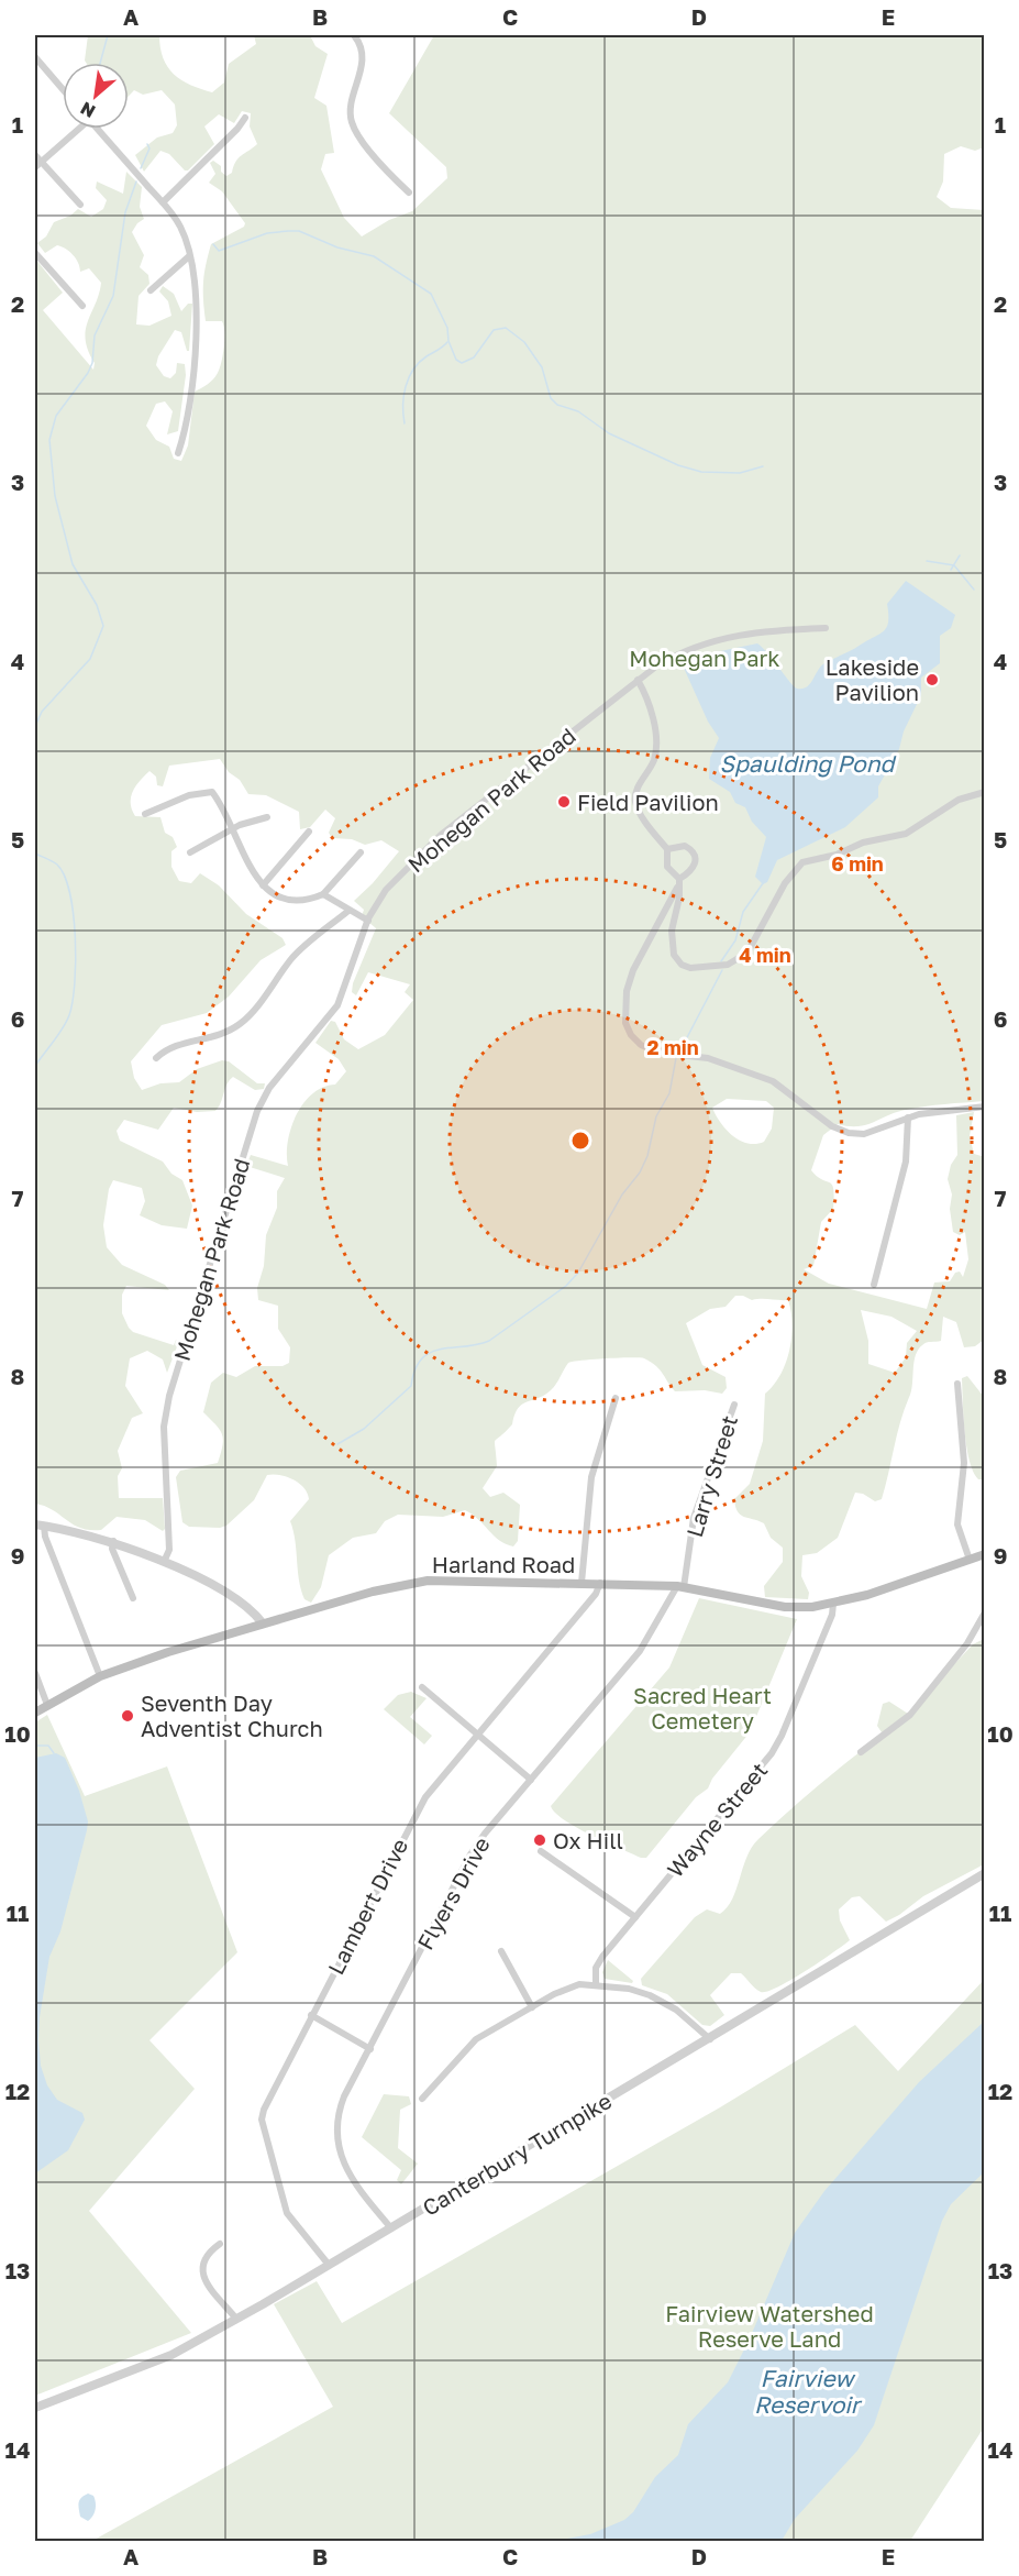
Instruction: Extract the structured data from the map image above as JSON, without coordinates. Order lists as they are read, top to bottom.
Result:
{
  "streets": {
    "main road": ["Harland Road"],
    "street": [
      "Mohegan Park Road",
      "Larry Street",
      "Wayne Street",
      "Flyers Drive",
      "Lambert Drive",
      "Canterbury Turnpike"
    ]
  },
  "crossings": [
    ["Larry Street", "Harland Road"],
    ["Larry Street", "Flyers Drive"],
    ["Harland Road", "Wayne Street"],
    ["Harland Road", "Flyers Drive"],
    ["Harland Road", "Lambert Drive"],
    ["Flyers Drive", "Canterbury Turnpike"],
    ["Lambert Drive", "Canterbury Turnpike"]
  ],
  "water": ["Spaulding Pond", "Fairview Reservoir"],
  "parks": ["Mohegan Park", "Sacred Heart Cemetery", "Fairview Watershed Reserve Land"],
  "places": [
    "Lakeside Pavilion",
    "Field Pavilion",
    "Seventh Day Adventist Church",
    "Ox Hill"
  ],
  "north": "bottom left",
  "grid": {
    "columns": [
      "A",
      "B",
      "C",
      "D",
      "E"
    ],
    "rows": [
      "1",
      "2",
      "3",
      "4",
      "5",
      "6",
      "7",
      "8",
      "9",
      "10",
      "11",
      "12",
      "13",
      "14"
    ]
  },
  "rings": ["6 min", "4 min", "2 min"]
}
